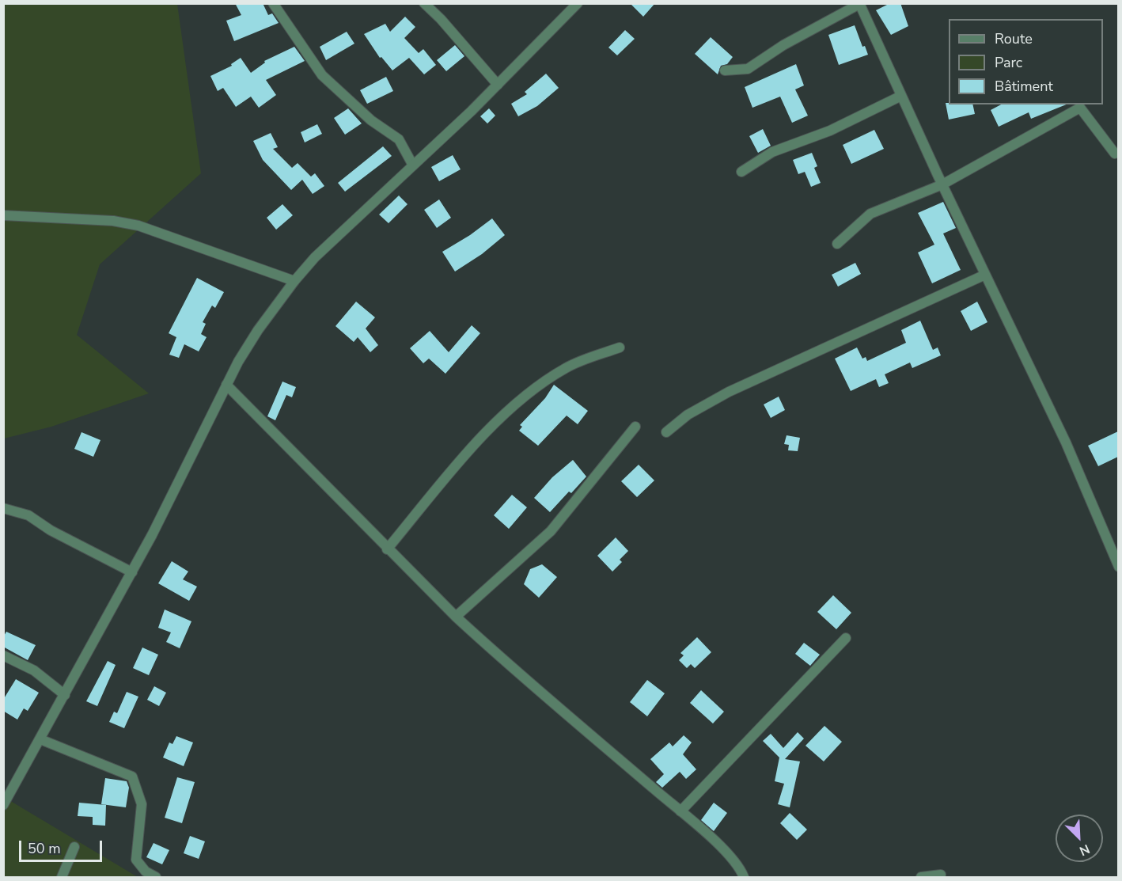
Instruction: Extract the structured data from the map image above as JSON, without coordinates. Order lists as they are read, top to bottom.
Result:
{
  "legend": ["Route", "Parc", "Bâtiment"],
  "scale_bar": "50 m",
  "north": "bottom right"
}
